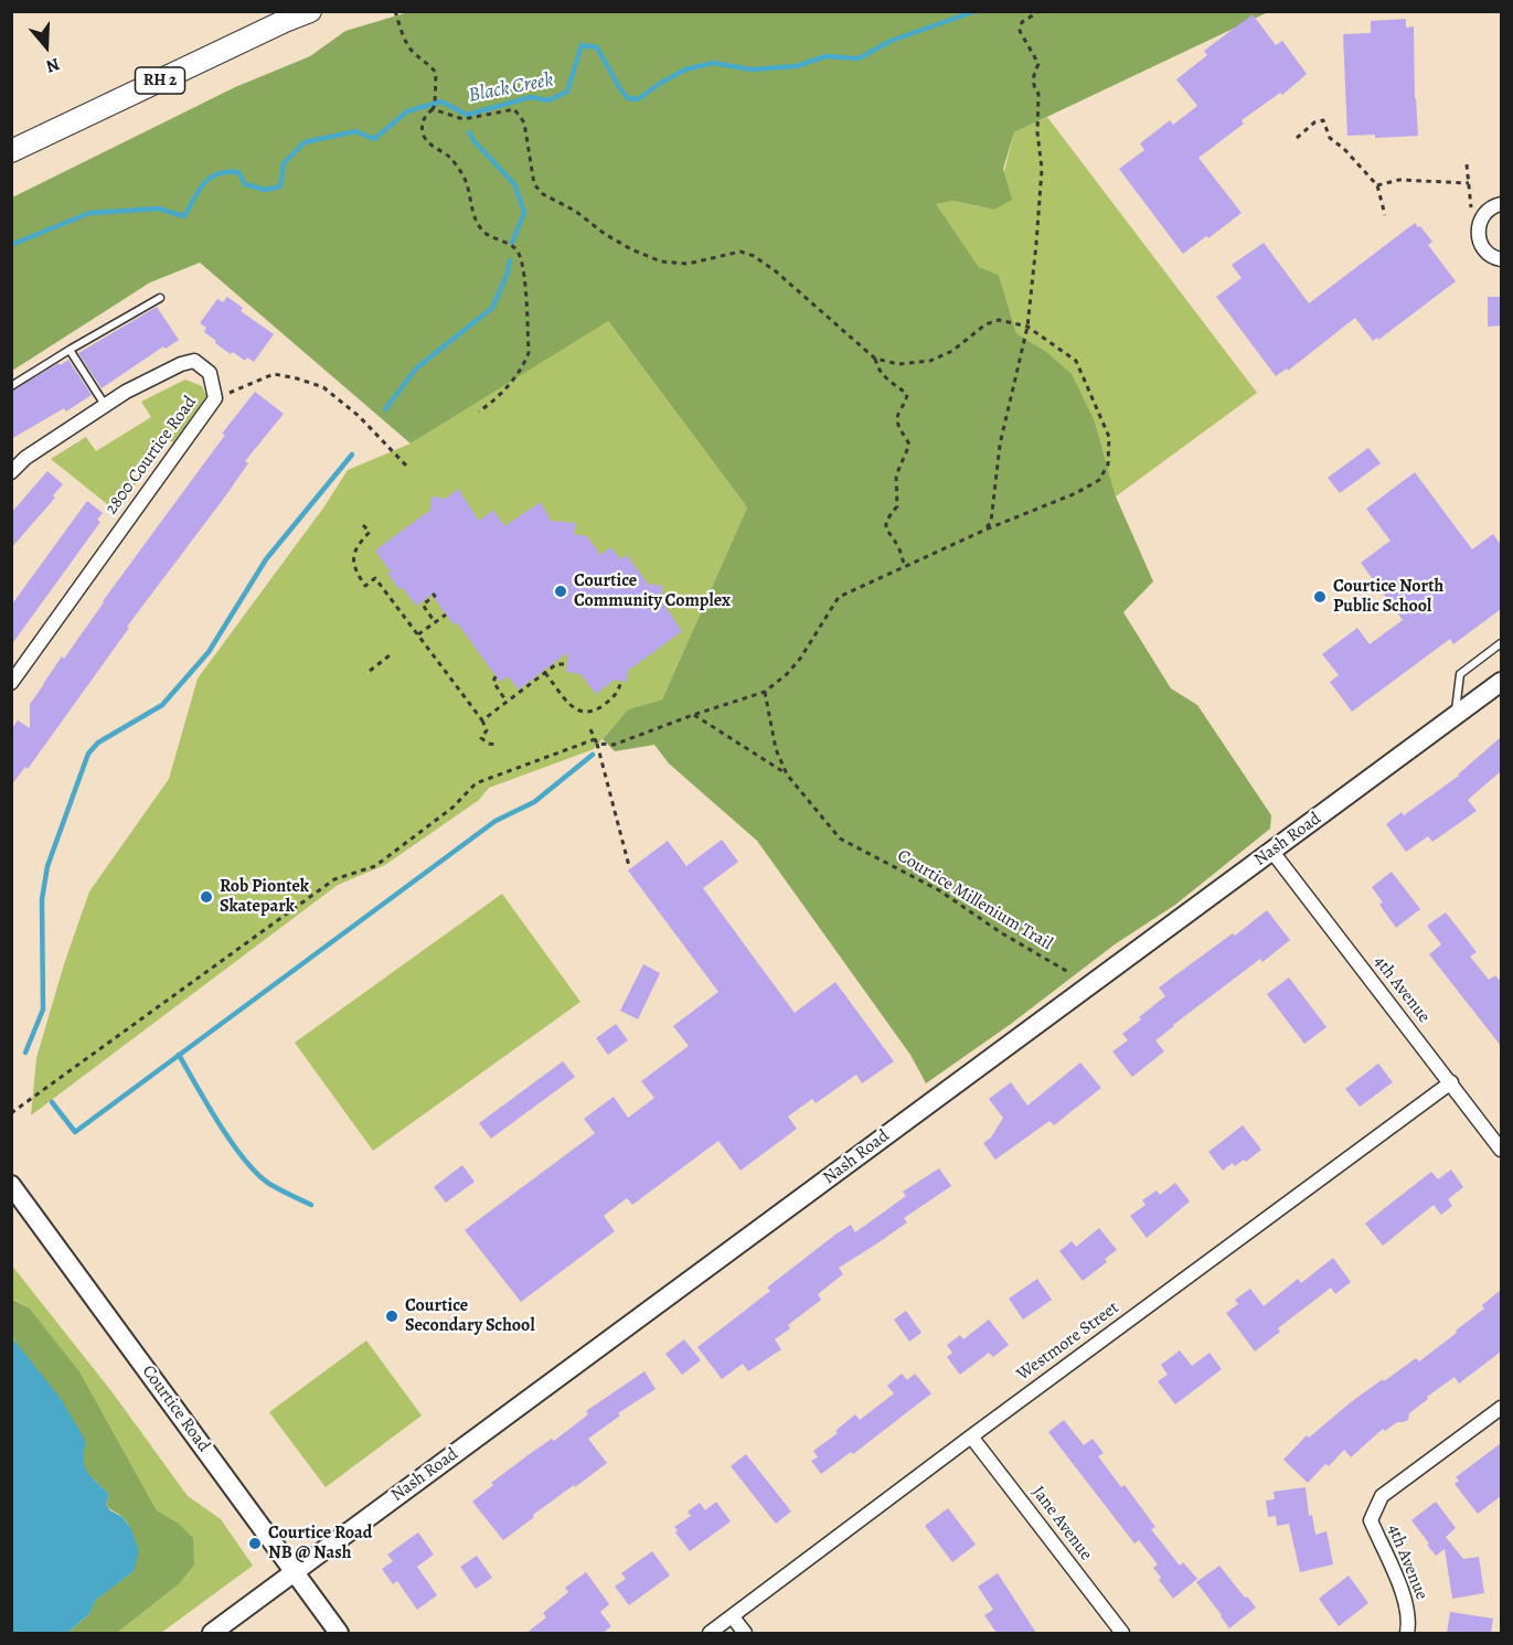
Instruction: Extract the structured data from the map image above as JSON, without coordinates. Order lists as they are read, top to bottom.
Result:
{
  "streets": {
    "main road": ["RH 2"],
    "street": [
      "2800 Courtice Road",
      "Nash Road",
      "4th Avenue",
      "Westmore Street",
      "Courtice Road",
      "Jane Avenue"
    ],
    "path": ["Courtice Millenium Trail"]
  },
  "crossings": [
    ["Nash Road", "4th Avenue"],
    ["Nash Road", "Courtice Road"],
    ["4th Avenue", "Westmore Street"],
    ["Westmore Street", "Jane Avenue"]
  ],
  "water": ["Black Creek"],
  "places": [
    "Courtice Community Complex",
    "Courtice North Public School",
    "Rob Piontek Skatepark",
    "Courtice Secondary School",
    "Courtice Road NB @ Nash"
  ],
  "north": "bottom"
}
